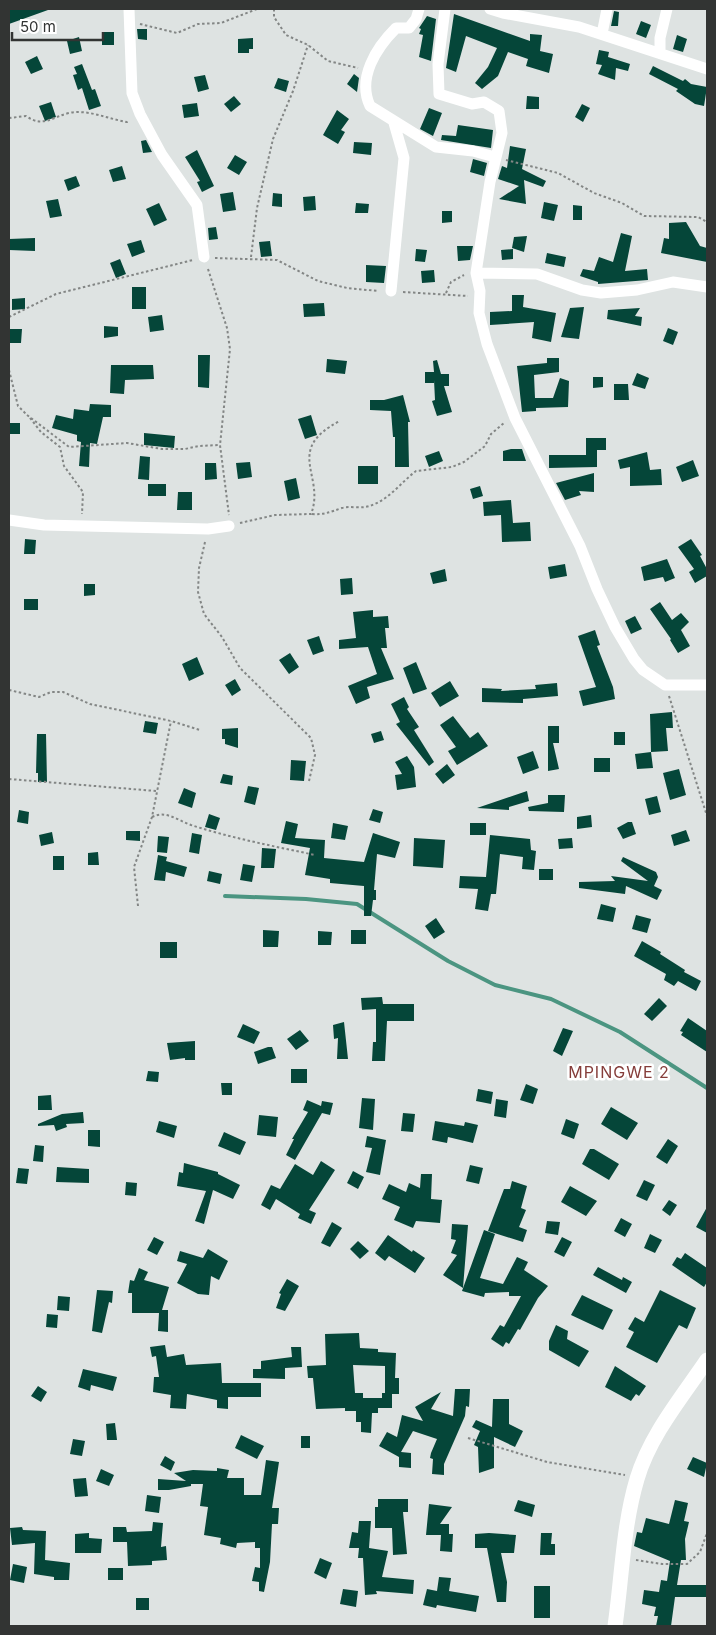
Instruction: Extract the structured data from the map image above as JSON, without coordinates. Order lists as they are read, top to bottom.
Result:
{
  "districts": ["MPINGWE 2"],
  "scale_bar": "50 m"
}
